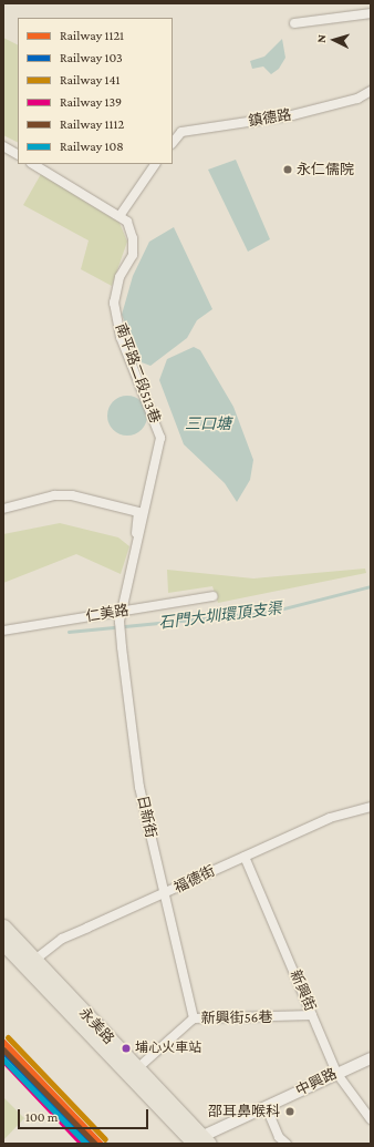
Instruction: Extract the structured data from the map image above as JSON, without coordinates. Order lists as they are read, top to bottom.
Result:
{
  "streets": {
    "main road": ["永美路"],
    "street": [
      "鎮德路",
      "南平路二段513巷",
      "仁美路",
      "日新街",
      "福德街",
      "新興街",
      "新興街56巷",
      "中興路"
    ]
  },
  "crossings": [
    ["南平路二段513巷", "仁美路"],
    ["南平路二段513巷", "日新街"],
    ["仁美路", "日新街"],
    ["日新街", "福德街"],
    ["日新街", "新興街56巷"],
    ["福德街", "新興街"],
    ["福德街", "永美路"],
    ["新興街", "新興街56巷"],
    ["新興街", "中興路"],
    ["新興街56巷", "永美路"],
    ["永美路", "中興路"]
  ],
  "water": ["三口塘", "石門大圳環頂支渠"],
  "places": ["永仁儒院", "埔心火車站", "邵耳鼻喉科"],
  "lines": [
    "rail line 141",
    "rail line 1121",
    "rail line 1112",
    "rail line 103",
    "rail line 108",
    "rail line 139"
  ],
  "legend": [
    "Railway 1121",
    "Railway 103",
    "Railway 141",
    "Railway 139",
    "Railway 1112",
    "Railway 108"
  ],
  "scale_bar": "100 m",
  "north": "left"
}
